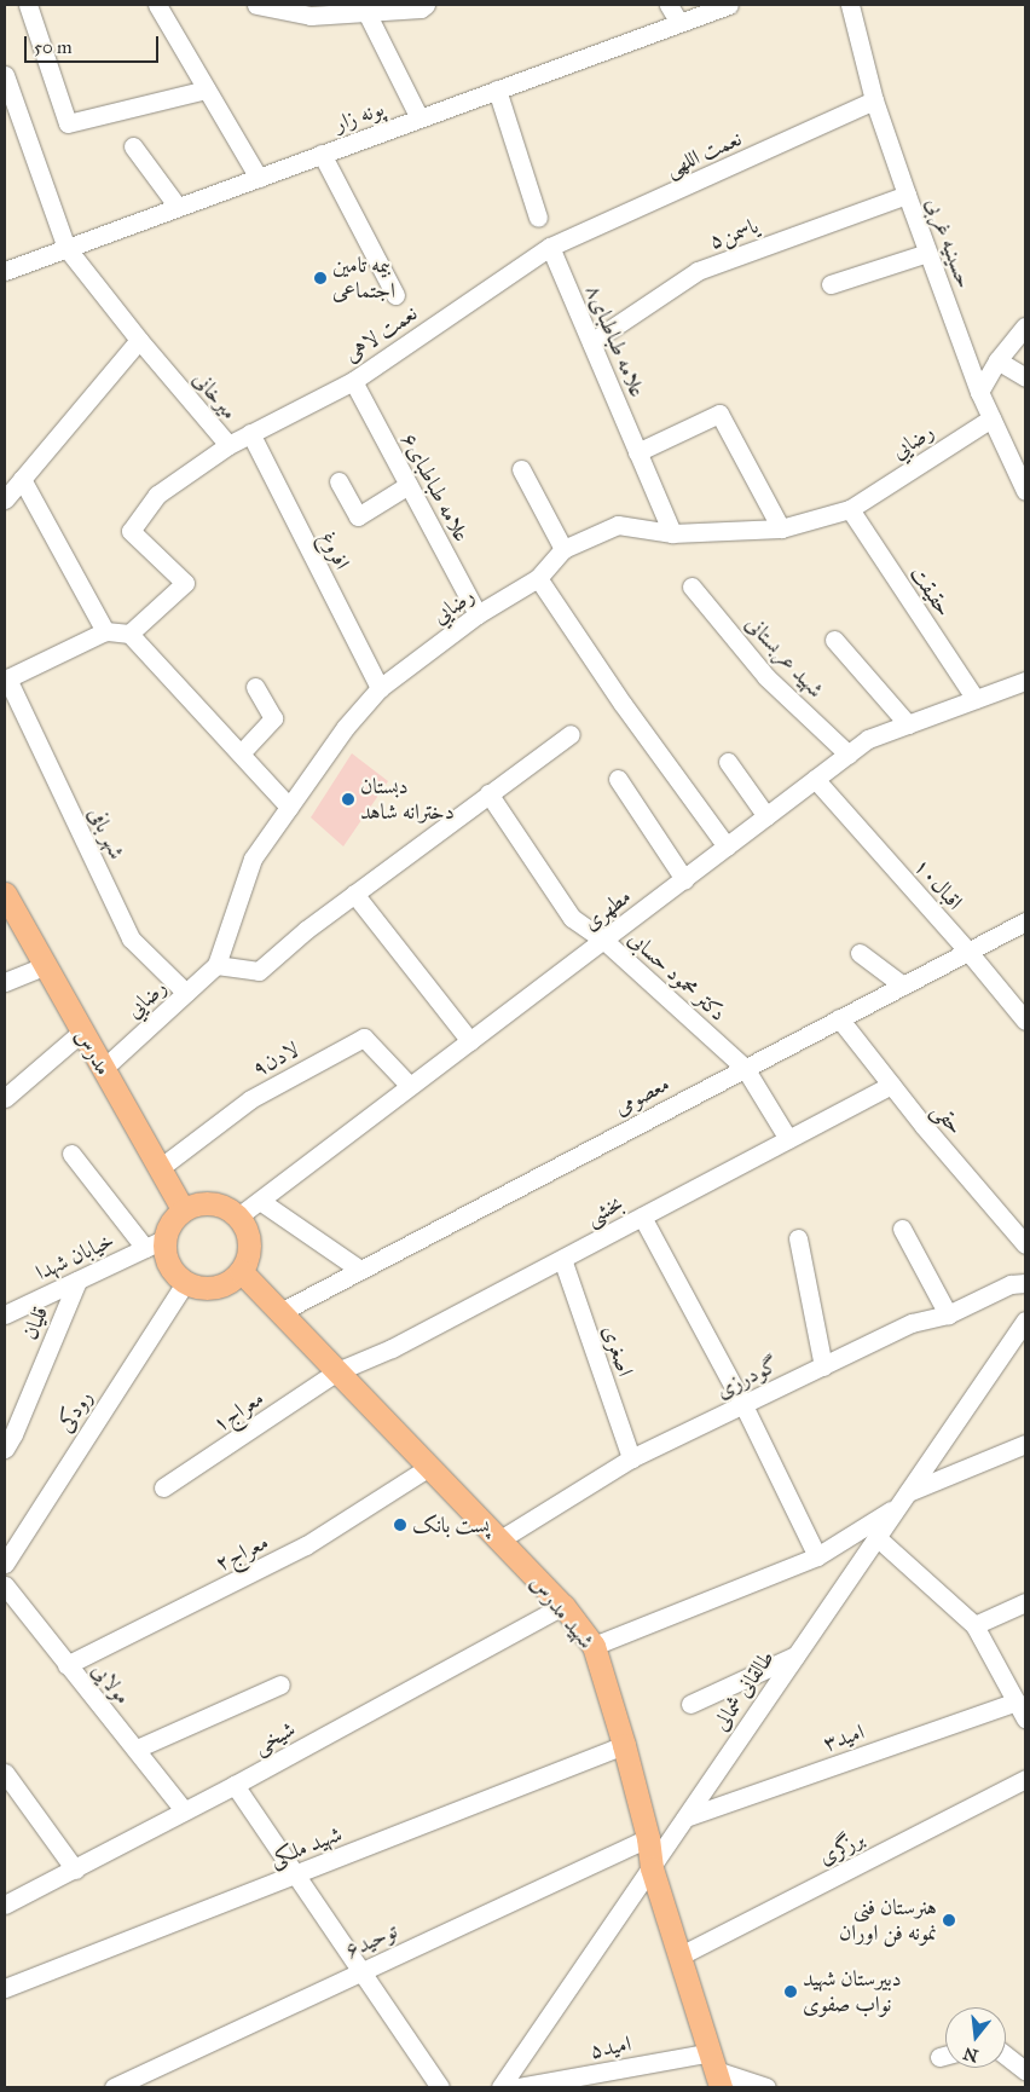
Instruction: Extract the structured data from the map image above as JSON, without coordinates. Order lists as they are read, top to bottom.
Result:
{
  "streets": {
    "main road": ["مدرس", "شهید مدرس"],
    "street": [
      "پونه زار",
      "نعمت اللهی",
      "یاسمن۵",
      "حسینیه غربی",
      "نعمت لاهی",
      "علامه طباطبای۸",
      "میرخانی",
      "رضایي",
      "علامه طباطبای۶",
      "افروغ",
      "حقیقت",
      "شهید عربستانی",
      "شهر بافی",
      "اقبال۱۰",
      "مطهری",
      "دکتر محمود حسابی",
      "لادن۹",
      "معصومی",
      "حقی",
      "بخشی",
      "خیابان شهدا",
      "قلیان",
      "اصغری",
      "گودرزی",
      "رودکی",
      "معراج۱",
      "معراج۲",
      "مولایی",
      "طالقانی شمالی",
      "شیخی",
      "امید۳",
      "شهید ملکی",
      "برزگری",
      "توحید۶",
      "امید۵"
    ]
  },
  "crossings": [
    ["پونه زار", "میرخانی"],
    ["نعمت اللهی", "حسینیه غربی"],
    ["نعمت اللهی", "نعمت لاهی"],
    ["نعمت اللهی", "علامه طباطبای۸"],
    ["یاسمن۵", "حسینیه غربی"],
    ["یاسمن۵", "علامه طباطبای۸"],
    ["حسینیه غربی", "رضایي"],
    ["نعمت لاهی", "علامه طباطبای۸"],
    ["نعمت لاهی", "میرخانی"],
    ["نعمت لاهی", "علامه طباطبای۶"],
    ["نعمت لاهی", "افروغ"],
    ["علامه طباطبای۸", "رضایي"],
    ["رضایي", "علامه طباطبای۶"],
    ["رضایي", "افروغ"],
    ["رضایي", "حقیقت"],
    ["رضایي", "شهر بافی"],
    ["رضایي", "مدرس"],
    ["حقیقت", "مطهری"],
    ["شهید عربستانی", "مطهری"],
    ["اقبال۱۰", "مطهری"],
    ["اقبال۱۰", "معصومی"],
    ["مطهری", "دکتر محمود حسابی"],
    ["مطهری", "مدرس"],
    ["مطهری", "لادن۹"],
    ["مطهری", "خیابان شهدا"],
    ["مطهری", "رودکی"],
    ["مطهری", "شهید مدرس"],
    ["دکتر محمود حسابی", "معصومی"],
    ["دکتر محمود حسابی", "بخشی"],
    ["مدرس", "لادن۹"],
    ["مدرس", "خیابان شهدا"],
    ["مدرس", "رودکی"],
    ["مدرس", "شهید مدرس"],
    ["معصومی", "حقی"],
    ["معصومی", "شهید مدرس"],
    ["حقی", "بخشی"],
    ["بخشی", "اصغری"],
    ["بخشی", "معراج۱"],
    ["بخشی", "شهید مدرس"],
    ["خیابان شهدا", "قلیان"],
    ["خیابان شهدا", "رودکی"],
    ["خیابان شهدا", "شهید مدرس"],
    ["اصغری", "گودرزی"],
    ["گودرزی", "شهید مدرس"],
    ["رودکی", "شهید مدرس"],
    ["معراج۱", "شهید مدرس"],
    ["معراج۲", "شهید مدرس"],
    ["معراج۲", "مولایی"],
    ["شهید مدرس", "طالقانی شمالی"],
    ["شهید مدرس", "شیخی"],
    ["شهید مدرس", "شهید ملکی"],
    ["شهید مدرس", "برزگری"],
    ["شهید مدرس", "توحید۶"],
    ["شهید مدرس", "امید۵"],
    ["مولایی", "شیخی"],
    ["طالقانی شمالی", "امید۳"]
  ],
  "places": [
    "بیمه تامین اجتماعی",
    "دبستان دخترانه شاهد",
    "پست بانک",
    "هنرستان فنی نمونه فن اوران",
    "دبیرستان شهید نواب صفوی"
  ],
  "scale_bar": "50 m",
  "north": "bottom"
}
